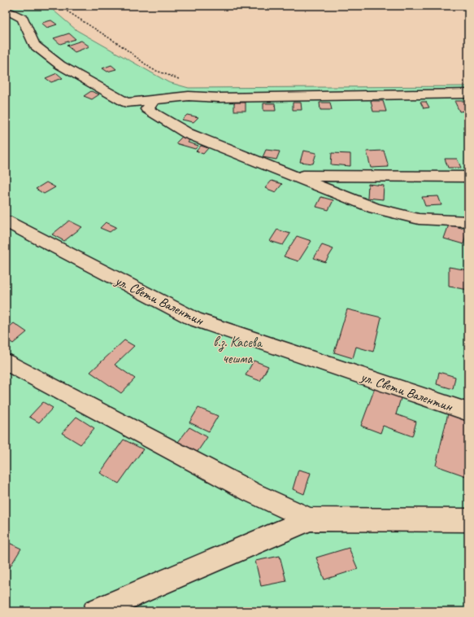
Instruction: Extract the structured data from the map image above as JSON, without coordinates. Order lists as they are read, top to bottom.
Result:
{
  "streets": {
    "street": ["ул. Свети Валентин"]
  },
  "parks": ["в.з. Касева чешма"]
}
